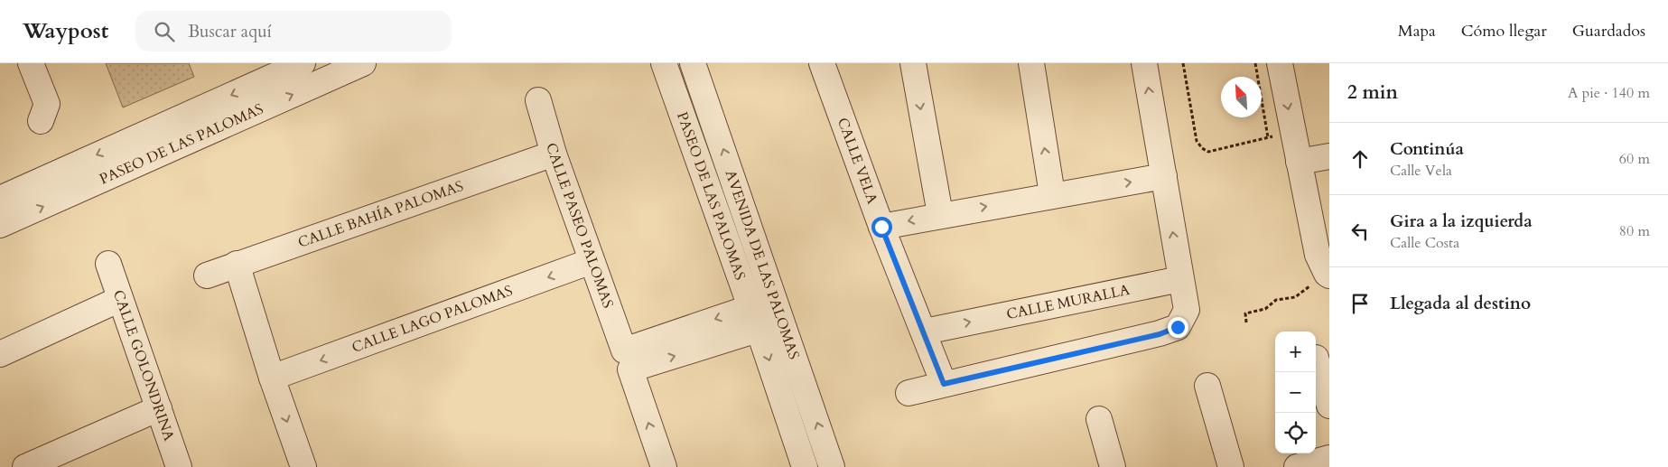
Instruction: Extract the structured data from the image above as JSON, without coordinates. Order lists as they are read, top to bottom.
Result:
{
  "streets": {
    "street": [
      "PASEO DE LAS PALOMAS",
      "CALLE VELA",
      "CALLE BAHÍA PALOMAS",
      "CALLE PASEO PALOMAS",
      "AVENIDA DE LAS PALOMAS",
      "CALLE MURALLA",
      "CALLE LAGO PALOMAS",
      "CALLE GOLONDRINA"
    ]
  },
  "crossings": [
    ["CALLE VELA", "CALLE MURALLA"],
    ["CALLE BAHÍA PALOMAS", "CALLE PASEO PALOMAS"],
    ["CALLE PASEO PALOMAS", "CALLE LAGO PALOMAS"]
  ],
  "one_way": ["CALLE LAGO PALOMAS"],
  "north": "top left",
  "page": {
    "header": "Waypost",
    "search": "Buscar aquí",
    "nav": ["Mapa", "Cómo llegar", "Guardados"],
    "heading": ["2 min", "A pie · 140 m"],
    "list": [
      ["Continúa", "Calle Vela", "60 m"],
      ["Gira a la izquierda", "Calle Costa", "80 m"],
      "Llegada al destino"
    ],
    "map_buttons": ["+", "−"]
  }
}
